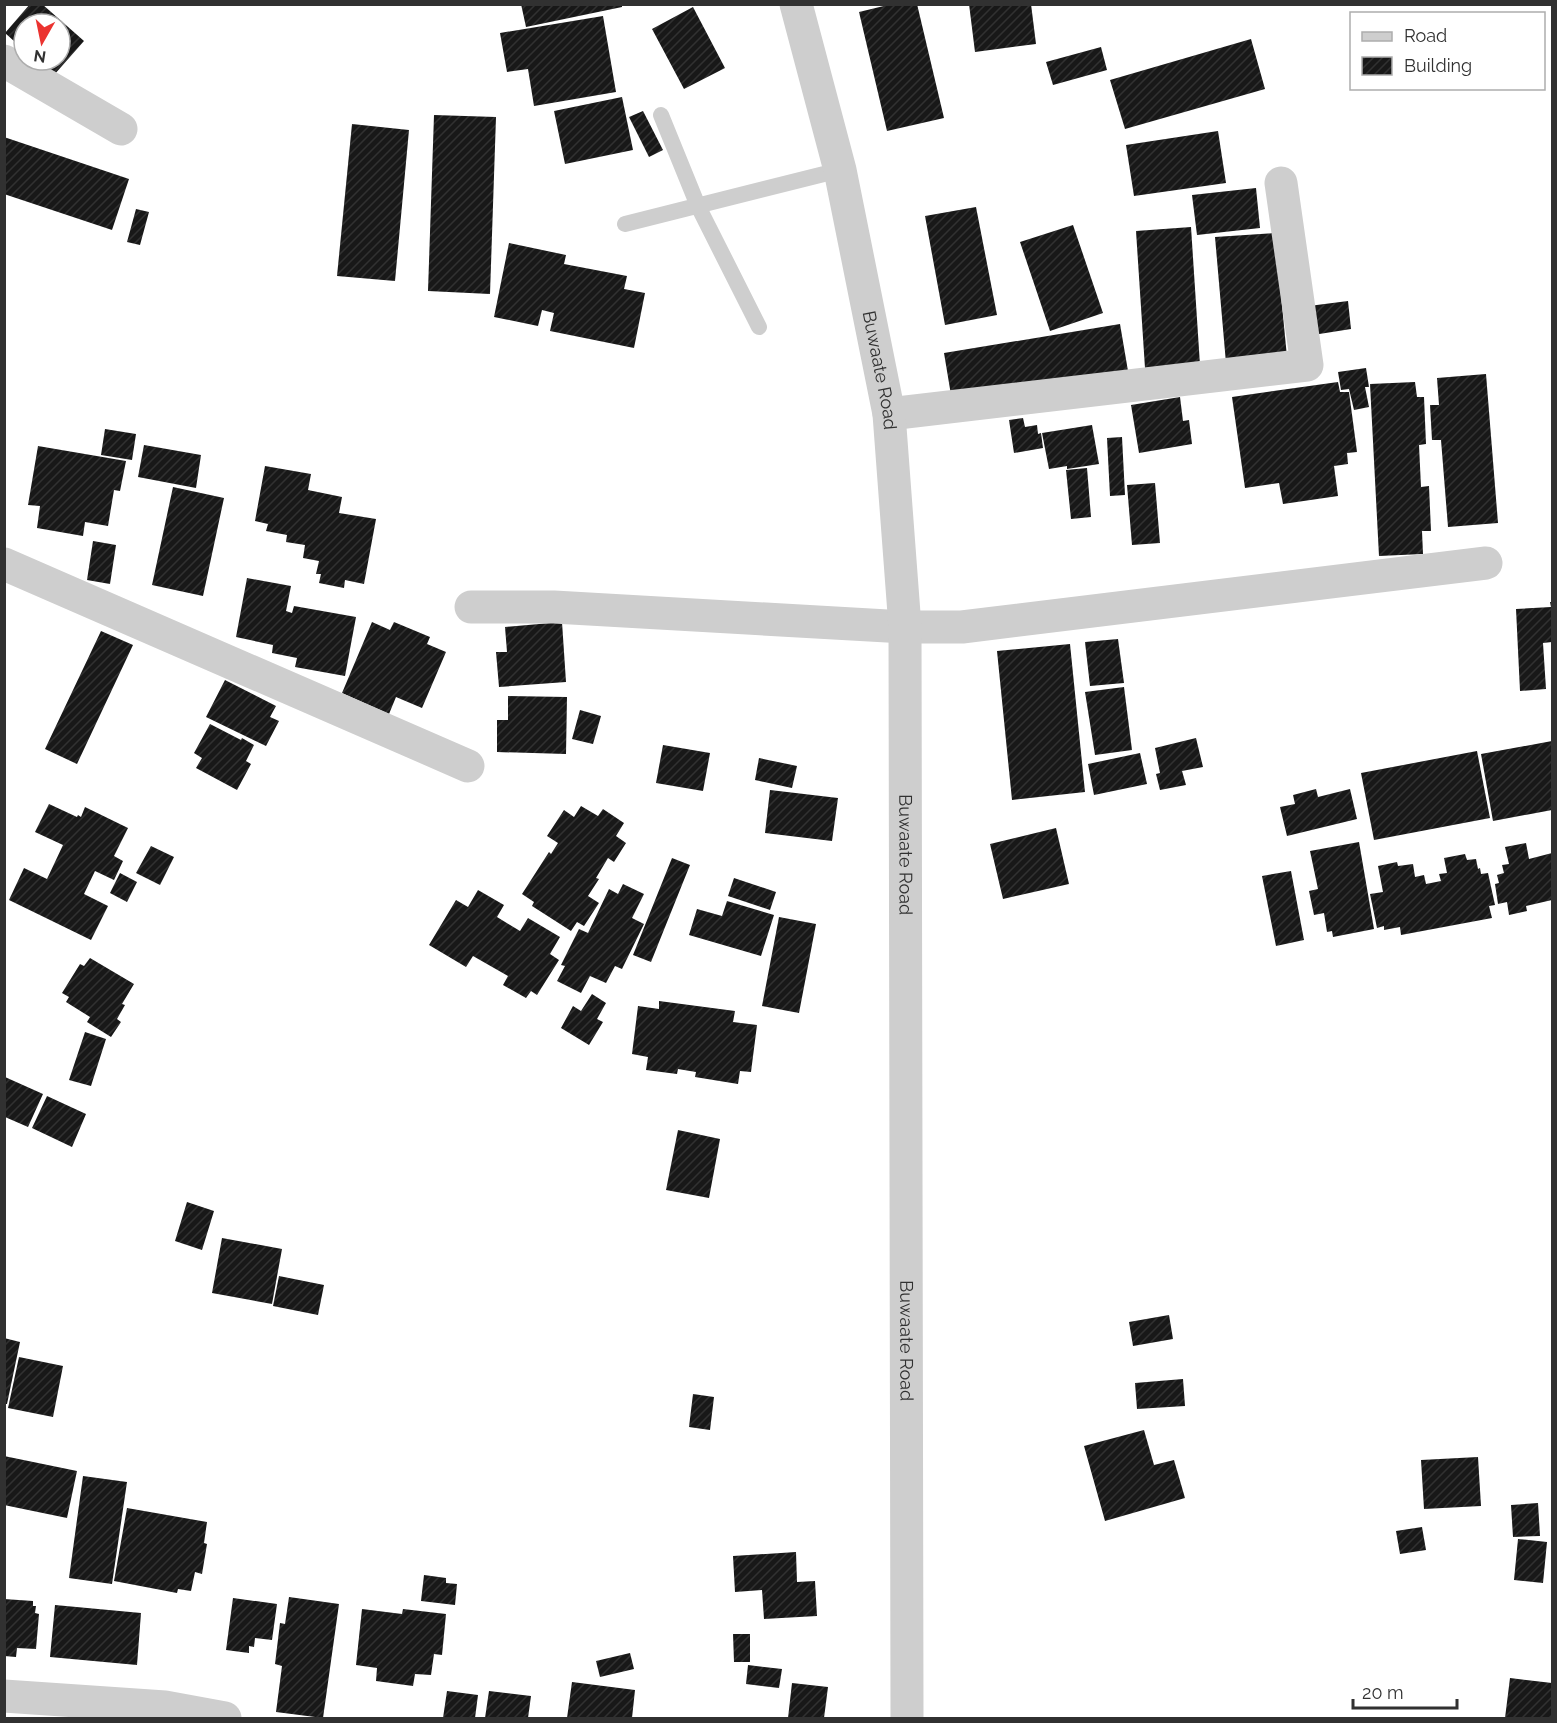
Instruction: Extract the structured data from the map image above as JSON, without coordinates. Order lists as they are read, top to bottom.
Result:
{
  "streets": {
    "street": ["Buwaate Road"]
  },
  "legend": ["Road", "Building"],
  "scale_bar": "20 m",
  "north": "bottom"
}
